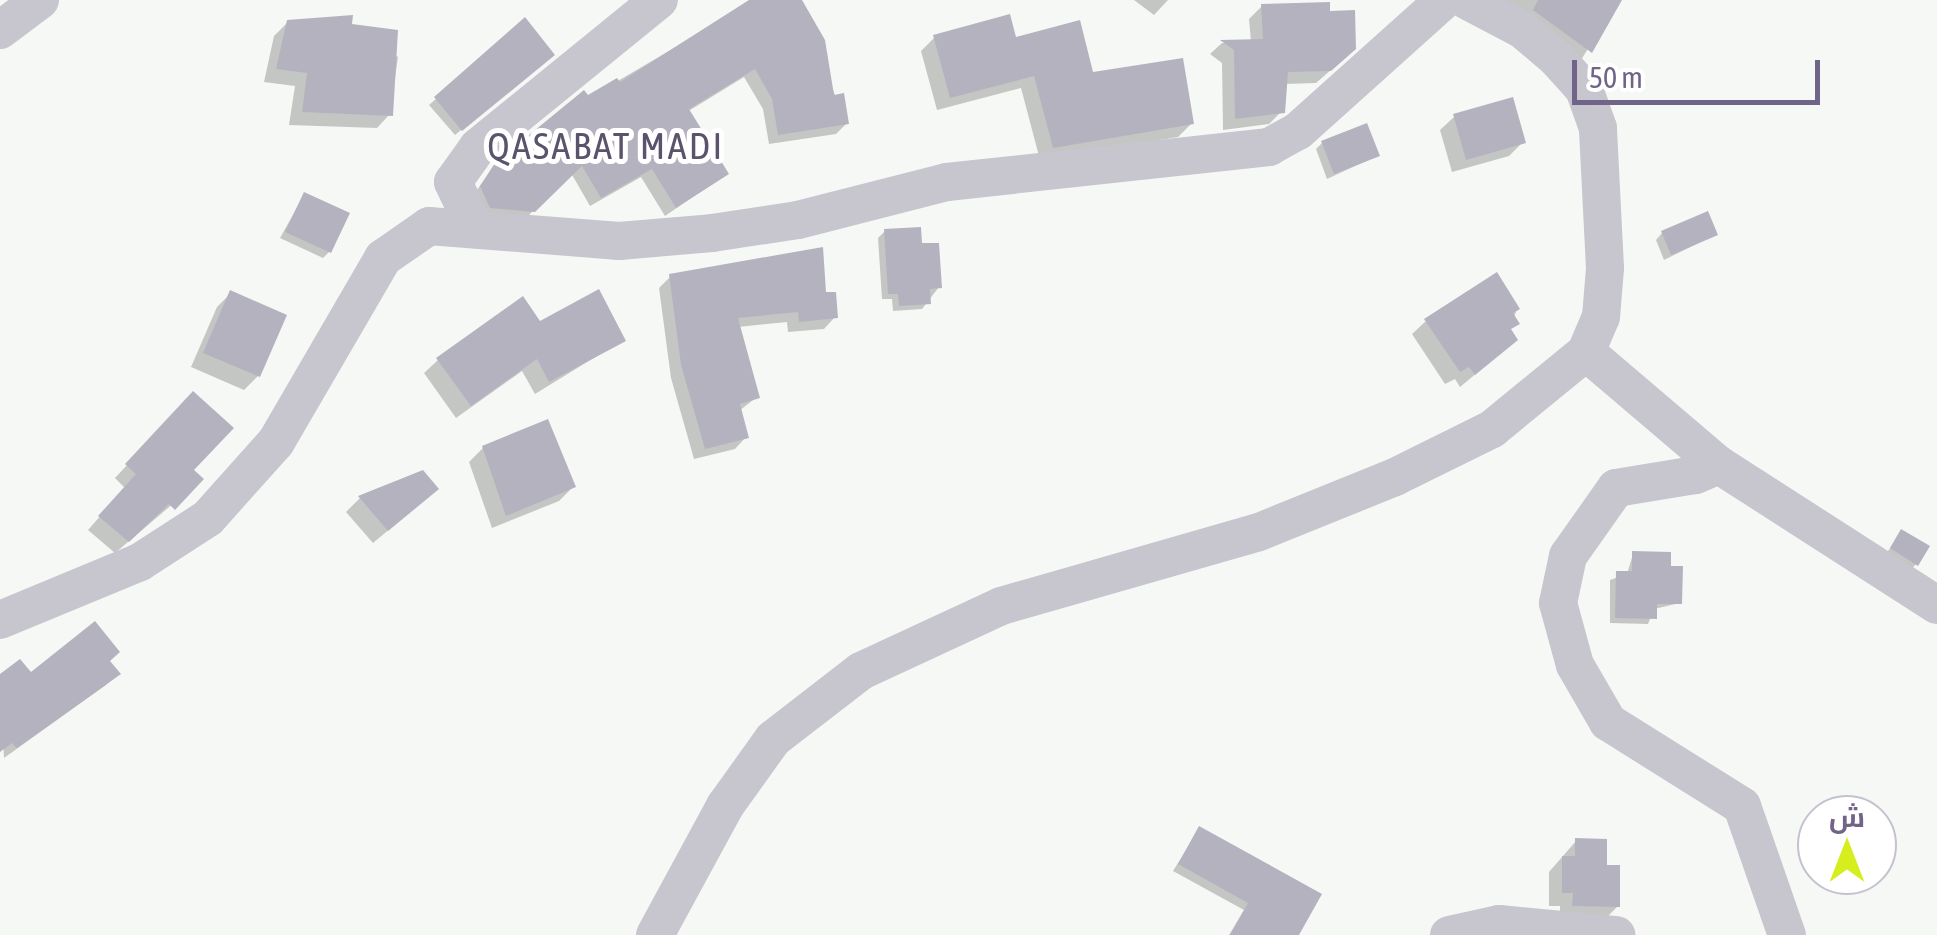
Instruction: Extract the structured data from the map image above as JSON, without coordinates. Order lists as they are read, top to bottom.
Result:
{
  "districts": ["QASABAT MADI"],
  "scale_bar": "50 m",
  "north": "top"
}
